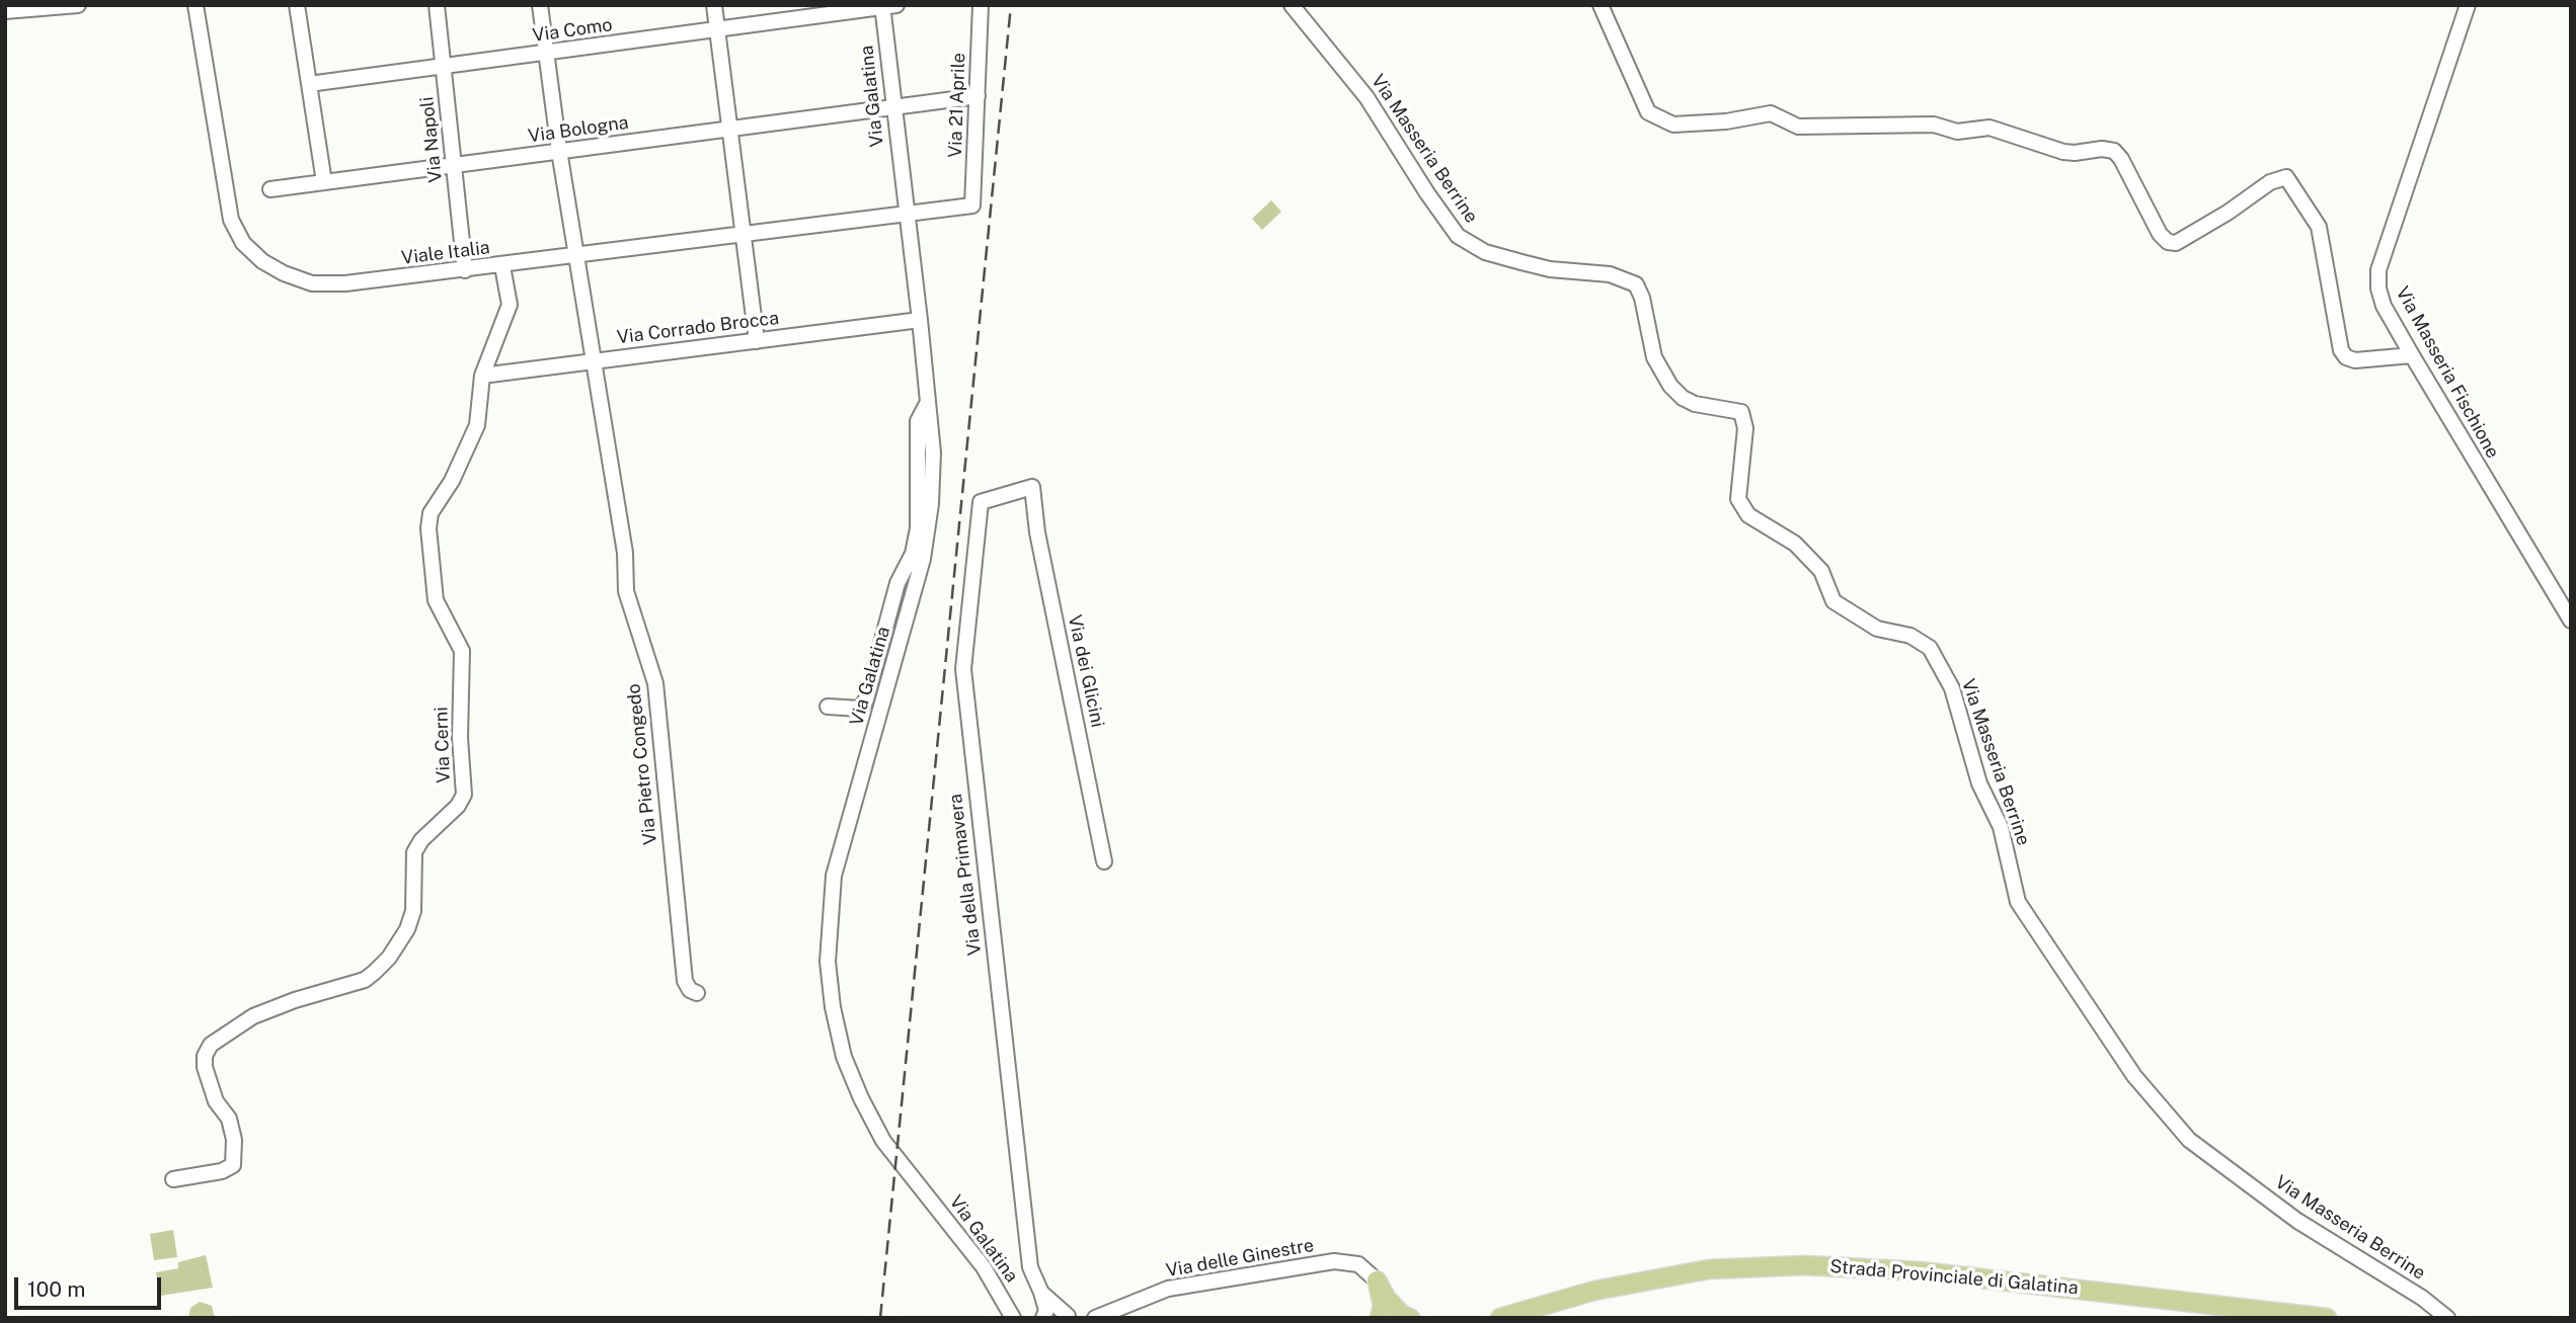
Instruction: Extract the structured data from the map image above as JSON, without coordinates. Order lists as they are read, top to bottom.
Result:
{
  "streets": {
    "main road": ["Strada Provinciale di Galatina"],
    "street": [
      "Via Como",
      "Via Galatina",
      "Via 21 Aprile",
      "Via Bologna",
      "Via Napoli",
      "Via Masseria Berrine",
      "Viale Italia",
      "Via Corrado Brocca",
      "Via Masseria Fischione",
      "Via dei Glicini",
      "Via Cerni",
      "Via Pietro Congedo",
      "Via della Primavera",
      "Via delle Ginestre"
    ]
  },
  "crossings": [
    ["Via Como", "Via Galatina"],
    ["Via Como", "Via Napoli"],
    ["Via Como", "Via Pietro Congedo"],
    ["Via Galatina", "Via Bologna"],
    ["Via Galatina", "Viale Italia"],
    ["Via Galatina", "Via Corrado Brocca"],
    ["Via 21 Aprile", "Via Bologna"],
    ["Via 21 Aprile", "Viale Italia"],
    ["Via Bologna", "Via Napoli"],
    ["Via Bologna", "Via Pietro Congedo"],
    ["Via Napoli", "Viale Italia"],
    ["Viale Italia", "Via Cerni"],
    ["Viale Italia", "Via Pietro Congedo"],
    ["Via Corrado Brocca", "Via Cerni"],
    ["Via Corrado Brocca", "Via Pietro Congedo"],
    ["Via dei Glicini", "Via della Primavera"]
  ],
  "scale_bar": "100 m"
}
